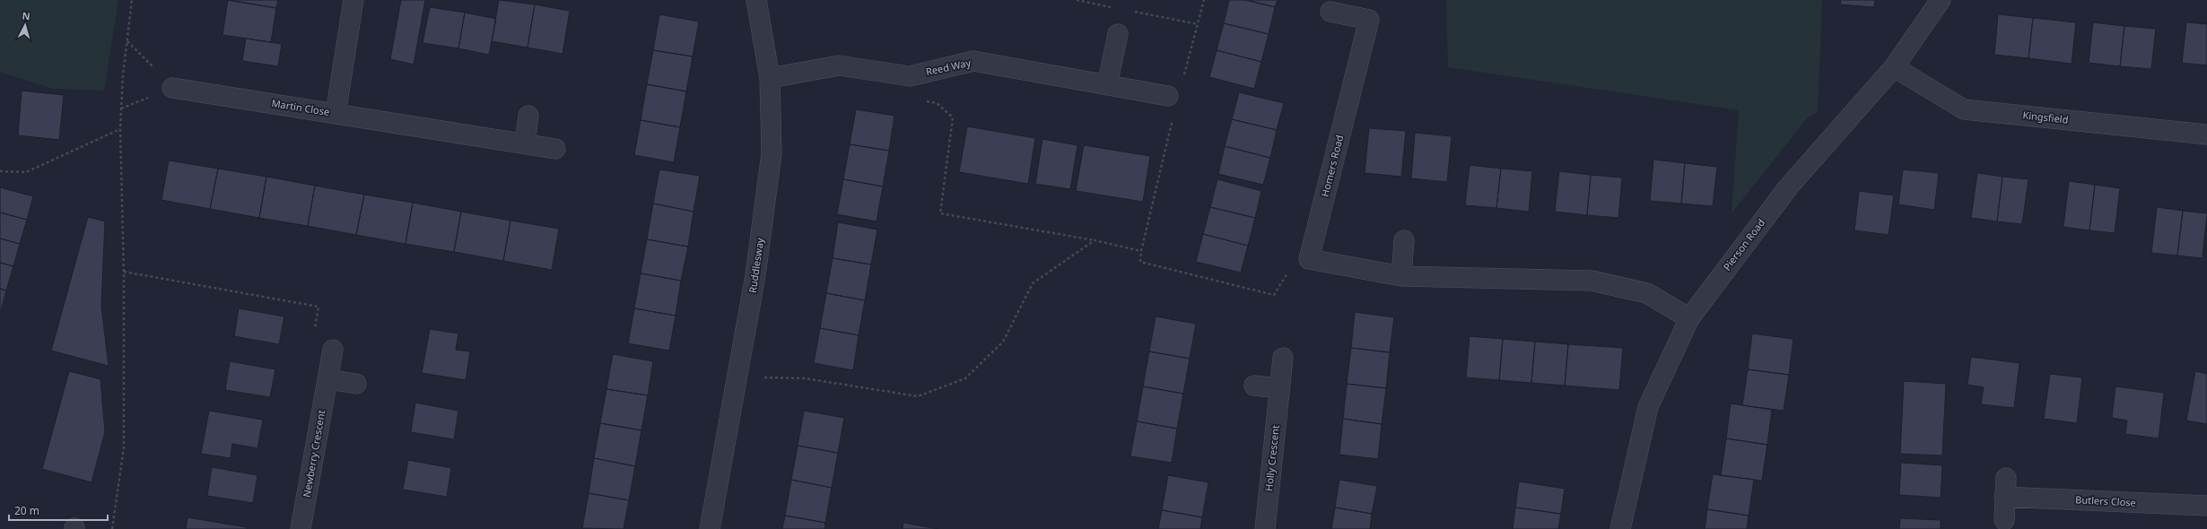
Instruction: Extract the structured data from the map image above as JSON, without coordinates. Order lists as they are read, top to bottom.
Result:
{
  "streets": {
    "street": [
      "Reed Way",
      "Martin Close",
      "Kingsfield",
      "Homers Road",
      "Pierson Road",
      "Ruddlesway",
      "Newberry Crescent",
      "Holly Crescent",
      "Butlers Close"
    ]
  },
  "crossings": [
    ["Reed Way", "Ruddlesway"],
    ["Kingsfield", "Pierson Road"]
  ],
  "scale_bar": "20 m",
  "north": "top"
}
